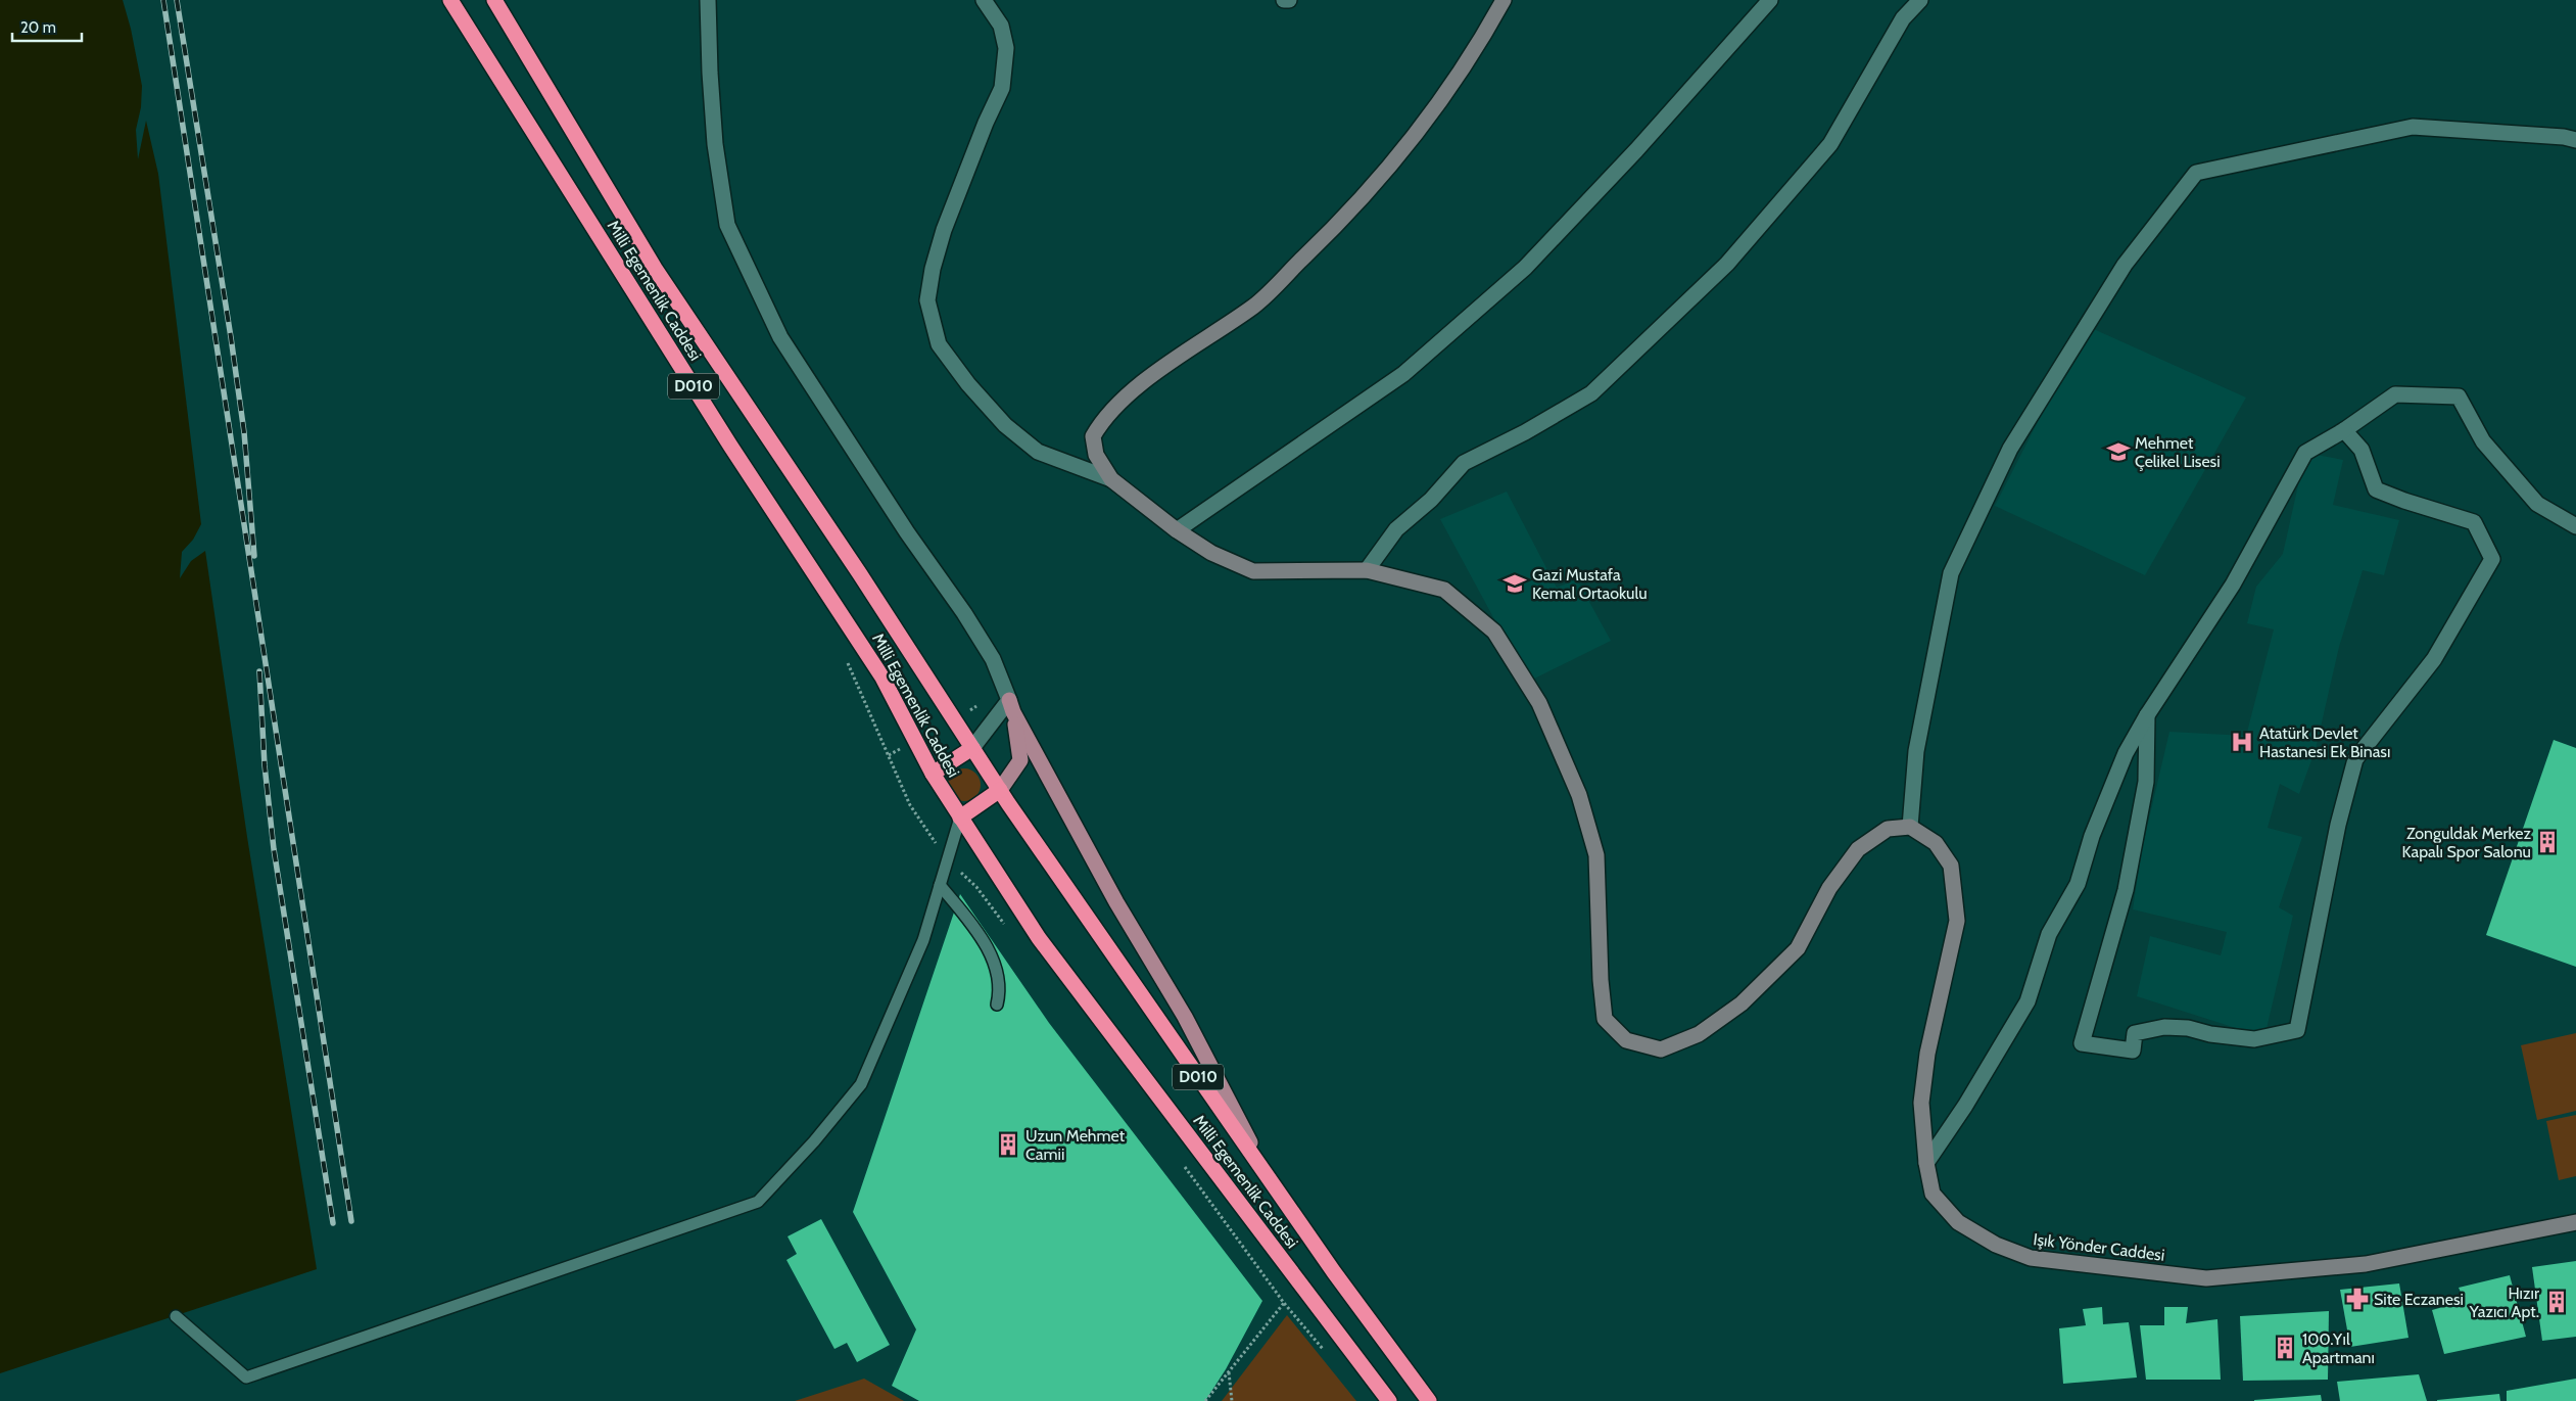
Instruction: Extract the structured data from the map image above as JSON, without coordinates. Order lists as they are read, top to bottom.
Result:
{
  "streets": {
    "highway": ["Milli Egemenlik Caddesi", "D010"],
    "street": ["Işık Yönder Caddesi"]
  },
  "places": {
    "school or university": ["Mehmet Çelikel Lisesi", "Gazi Mustafa Kemal Ortaokulu"],
    "hospital": ["Atatürk Devlet Hastanesi Ek Binası"],
    "building": [
      "Zonguldak Merkez Kapalı Spor Salonu",
      "Uzun Mehmet Camii",
      "Hızır Yazıcı Apt.",
      "100.Yıl Apartmanı"
    ],
    "pharmacy": ["Site Eczanesi"]
  },
  "scale_bar": "20 m"
}
